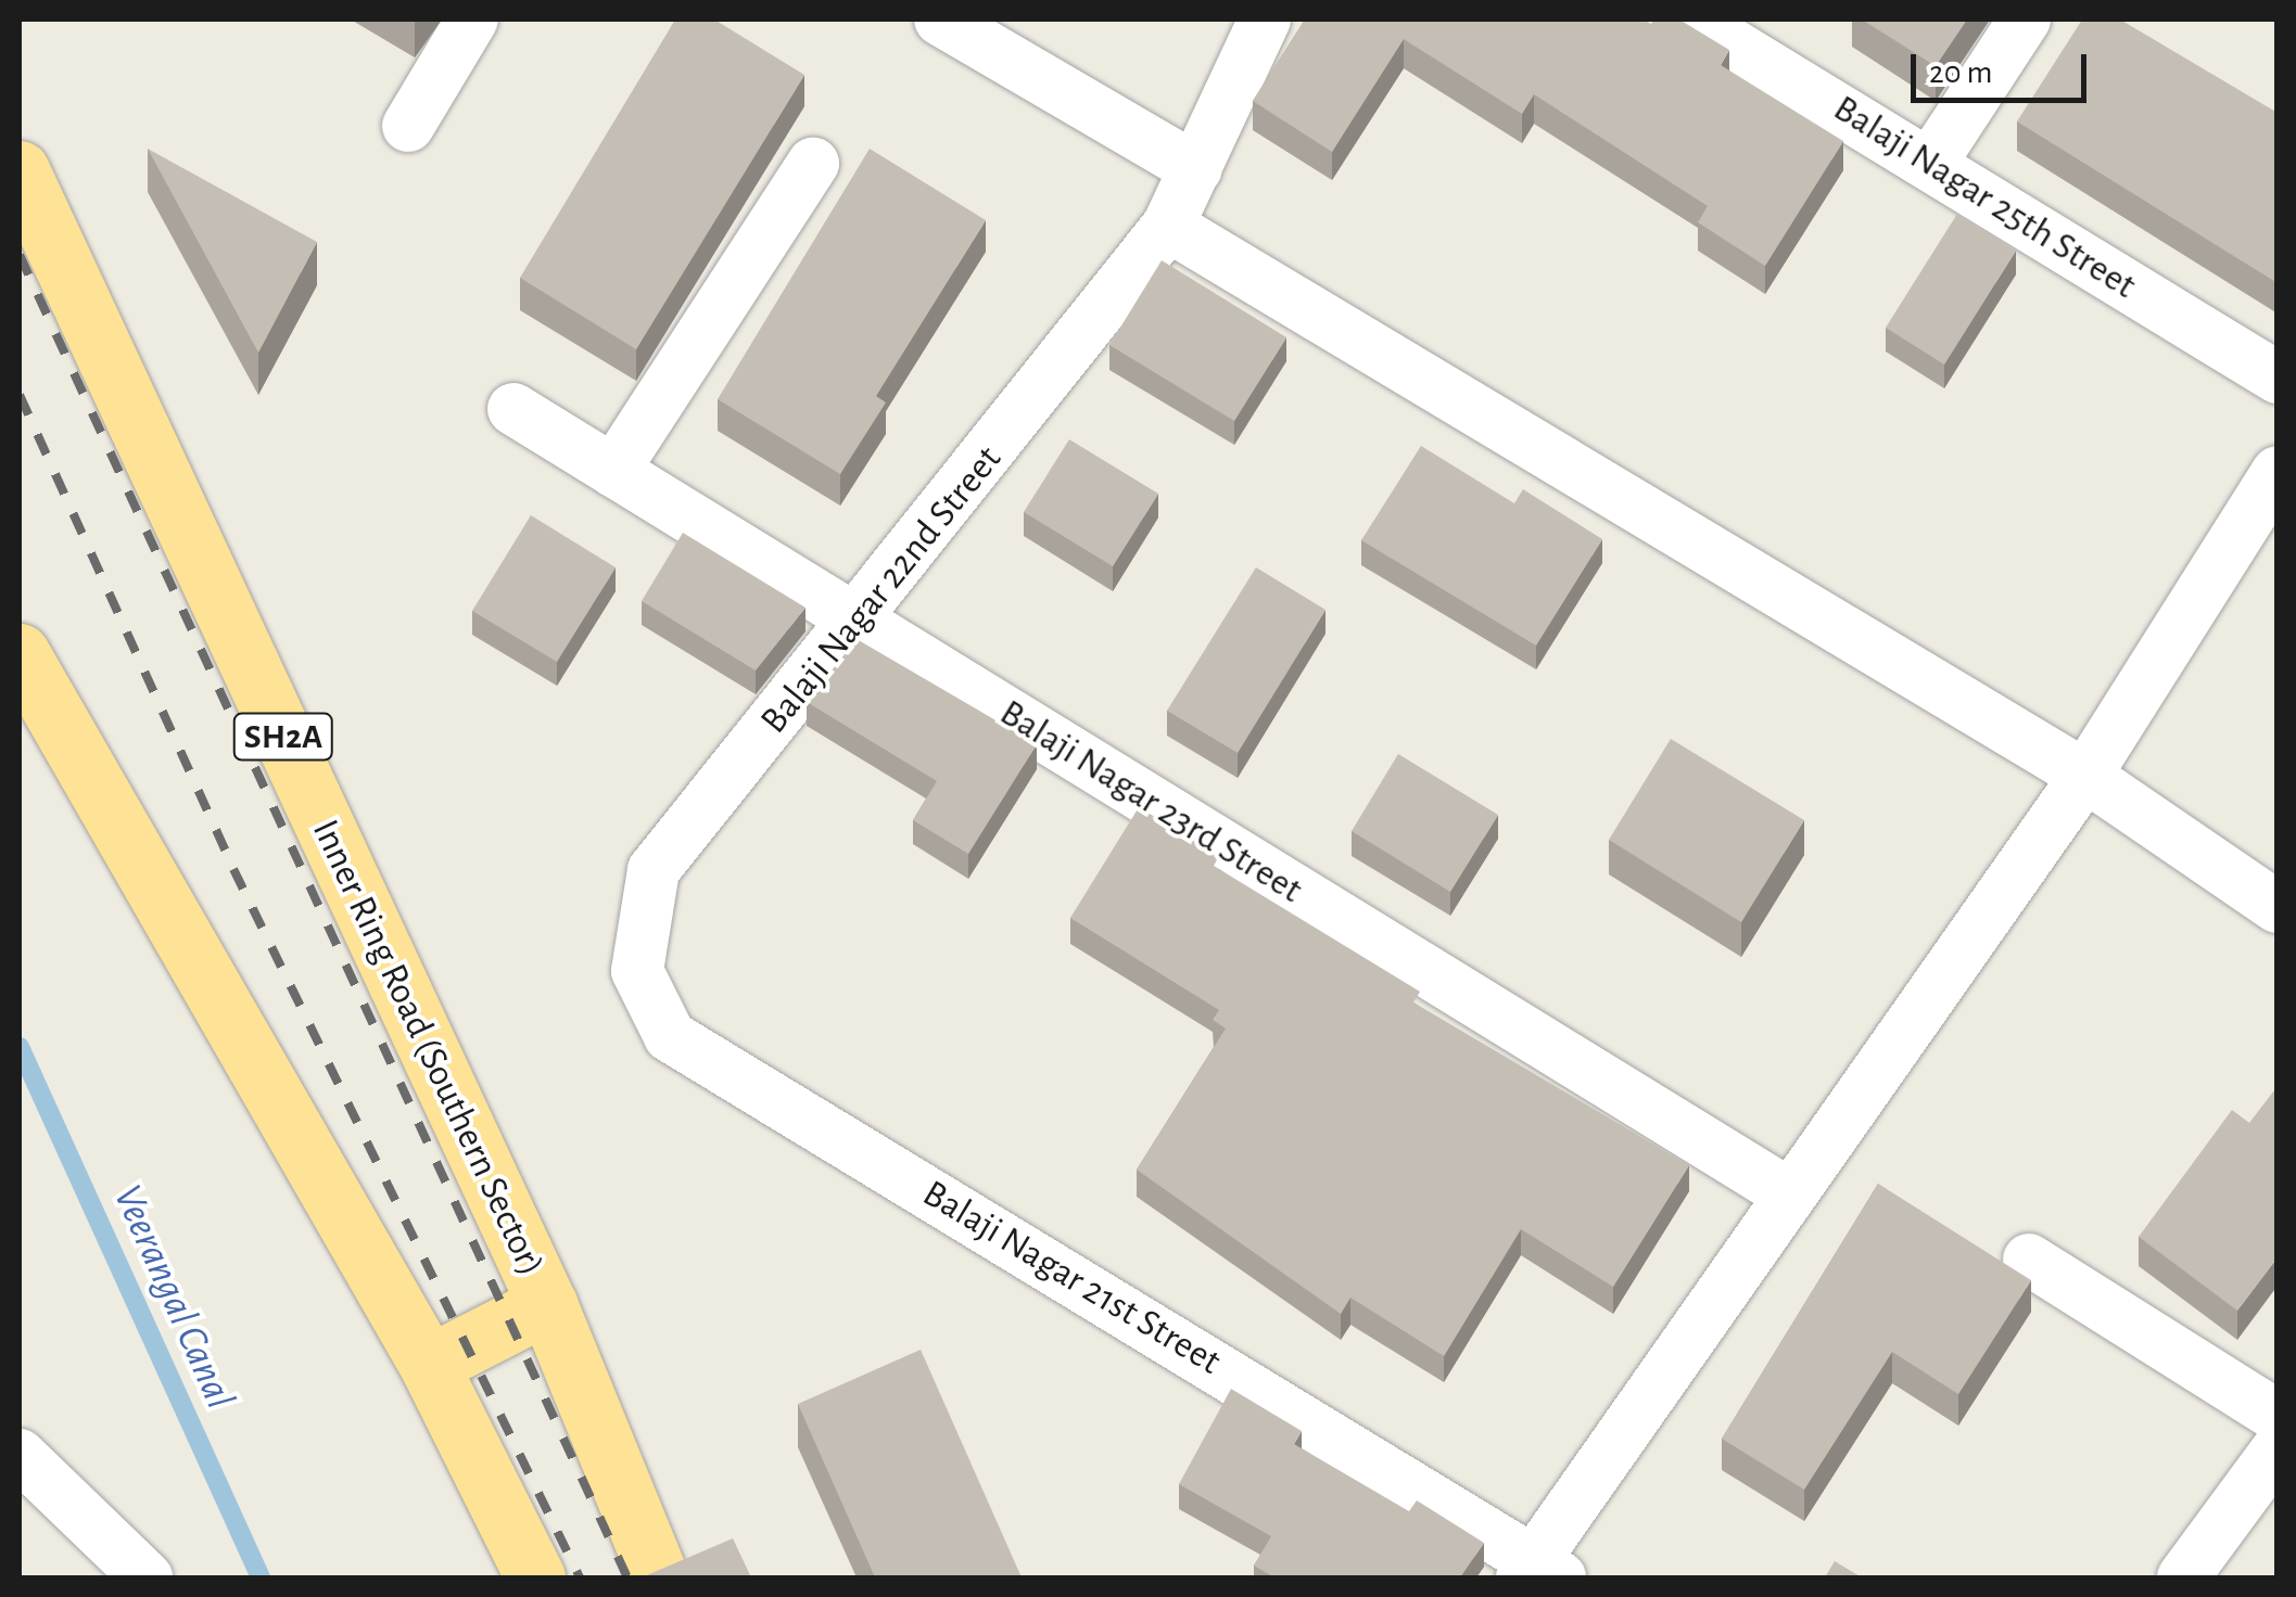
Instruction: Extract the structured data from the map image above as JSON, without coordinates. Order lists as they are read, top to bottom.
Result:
{
  "streets": {
    "main road": ["SH2A", "Inner Ring Road (Southern Sector)"],
    "street": [
      "Balaji Nagar 25th Street",
      "Balaji Nagar 22nd Street",
      "Balaji Nagar 23rd Street",
      "Balaji Nagar 21st Street"
    ]
  },
  "crossings": [
    ["Balaji Nagar 22nd Street", "Balaji Nagar 23rd Street"],
    ["Balaji Nagar 22nd Street", "Balaji Nagar 21st Street"]
  ],
  "water": ["Veerangal Canal"],
  "scale_bar": "20 m"
}
